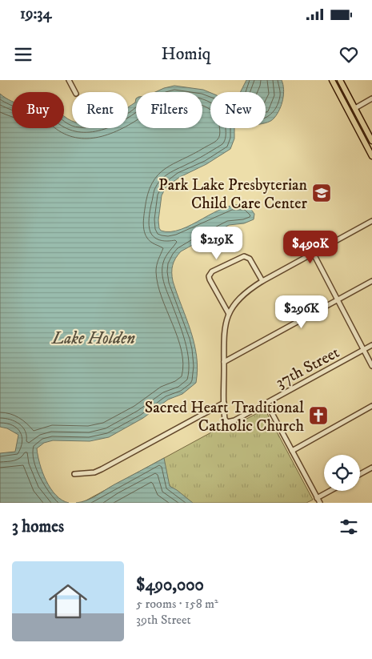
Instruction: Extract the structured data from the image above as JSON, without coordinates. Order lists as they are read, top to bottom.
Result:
{
  "streets": {
    "street": ["37th Street"]
  },
  "water": ["Lake Holden"],
  "places": {
    "school or university": ["Park Lake Presbyterian Child Care Center"],
    "church": ["Sacred Heart Traditional Catholic Church"]
  },
  "page": {
    "status": "19:34",
    "header": "Homiq",
    "chip": [
      "Buy",
      "Rent",
      "Filters",
      "New"
    ],
    "price": ["$219K", "$490K", "$296K"],
    "heading": "3 homes",
    "list": [
      {
        "name": "$490,000",
        "note": "5 rooms · 158 m² · 39th Street"
      }
    ]
  }
}
